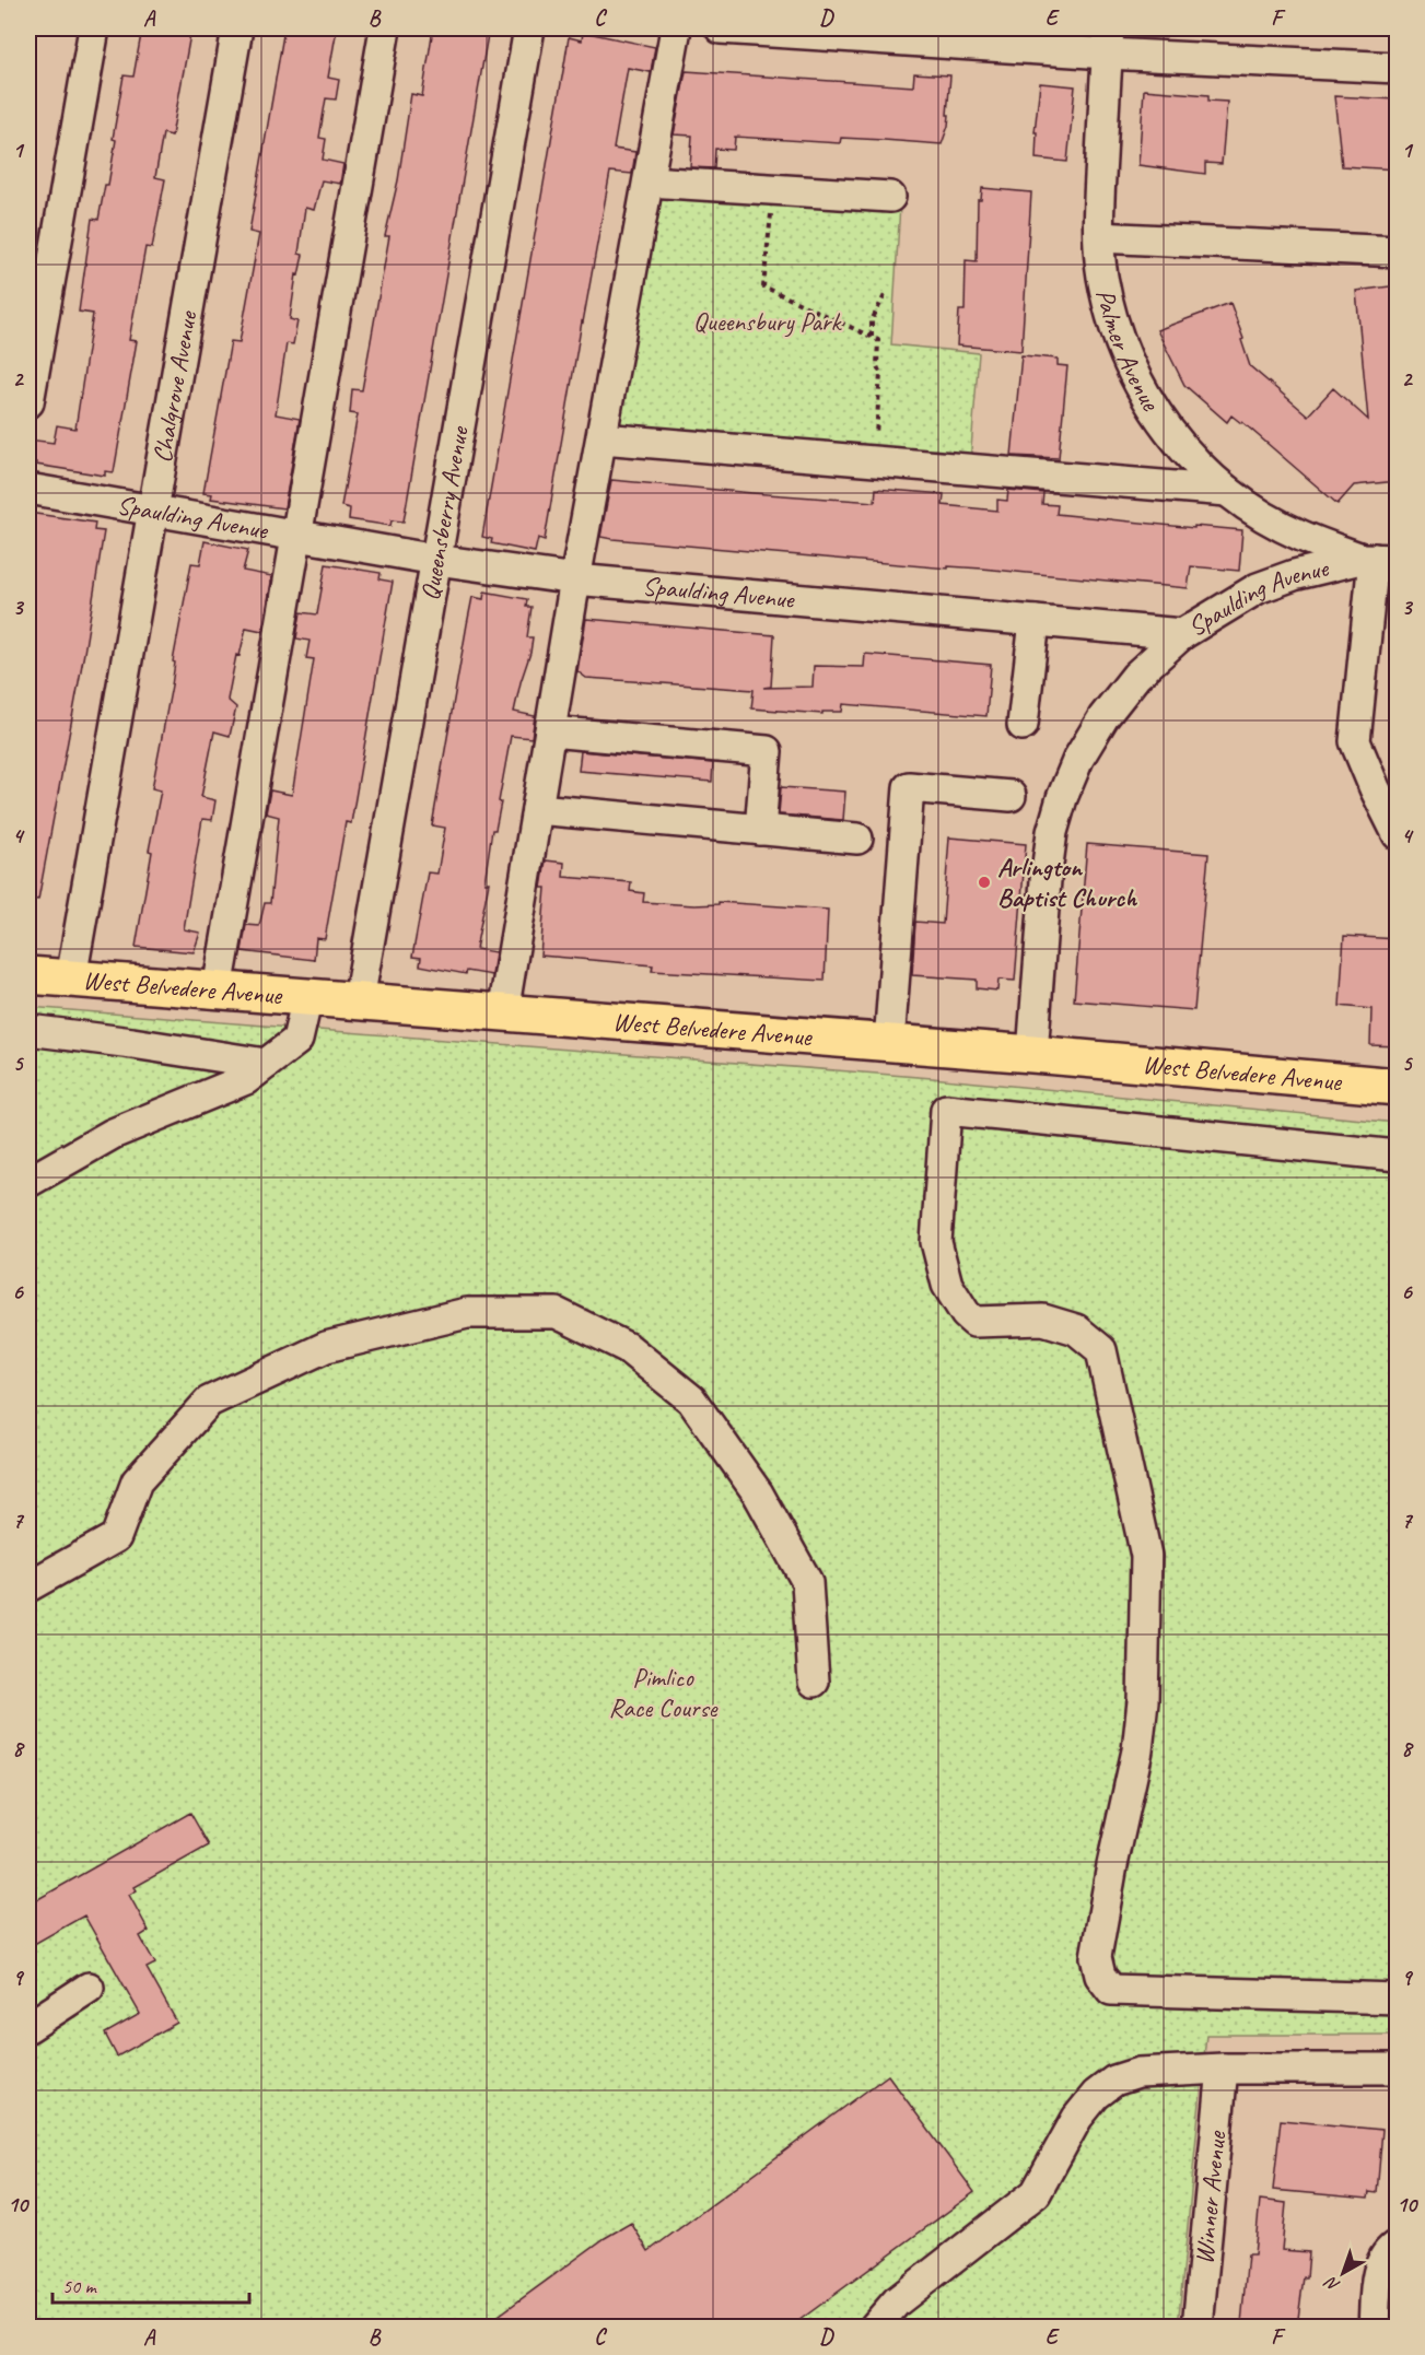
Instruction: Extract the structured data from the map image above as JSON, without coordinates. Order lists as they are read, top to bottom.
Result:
{
  "streets": {
    "main road": ["West Belvedere Avenue"],
    "street": [
      "Palmer Avenue",
      "Chalgrove Avenue",
      "Queensberry Avenue",
      "Spaulding Avenue",
      "Winner Avenue"
    ]
  },
  "crossings": [
    ["Palmer Avenue", "Spaulding Avenue"],
    ["Chalgrove Avenue", "Spaulding Avenue"],
    ["Chalgrove Avenue", "West Belvedere Avenue"],
    ["Queensberry Avenue", "Spaulding Avenue"],
    ["Queensberry Avenue", "West Belvedere Avenue"]
  ],
  "parks": ["Queensbury Park", "Pimlico Race Course"],
  "places": ["Arlington Baptist Church"],
  "scale_bar": "50 m",
  "north": "bottom left",
  "grid": {
    "columns": [
      "A",
      "B",
      "C",
      "D",
      "E",
      "F"
    ],
    "rows": [
      "1",
      "2",
      "3",
      "4",
      "5",
      "6",
      "7",
      "8",
      "9",
      "10"
    ]
  }
}
